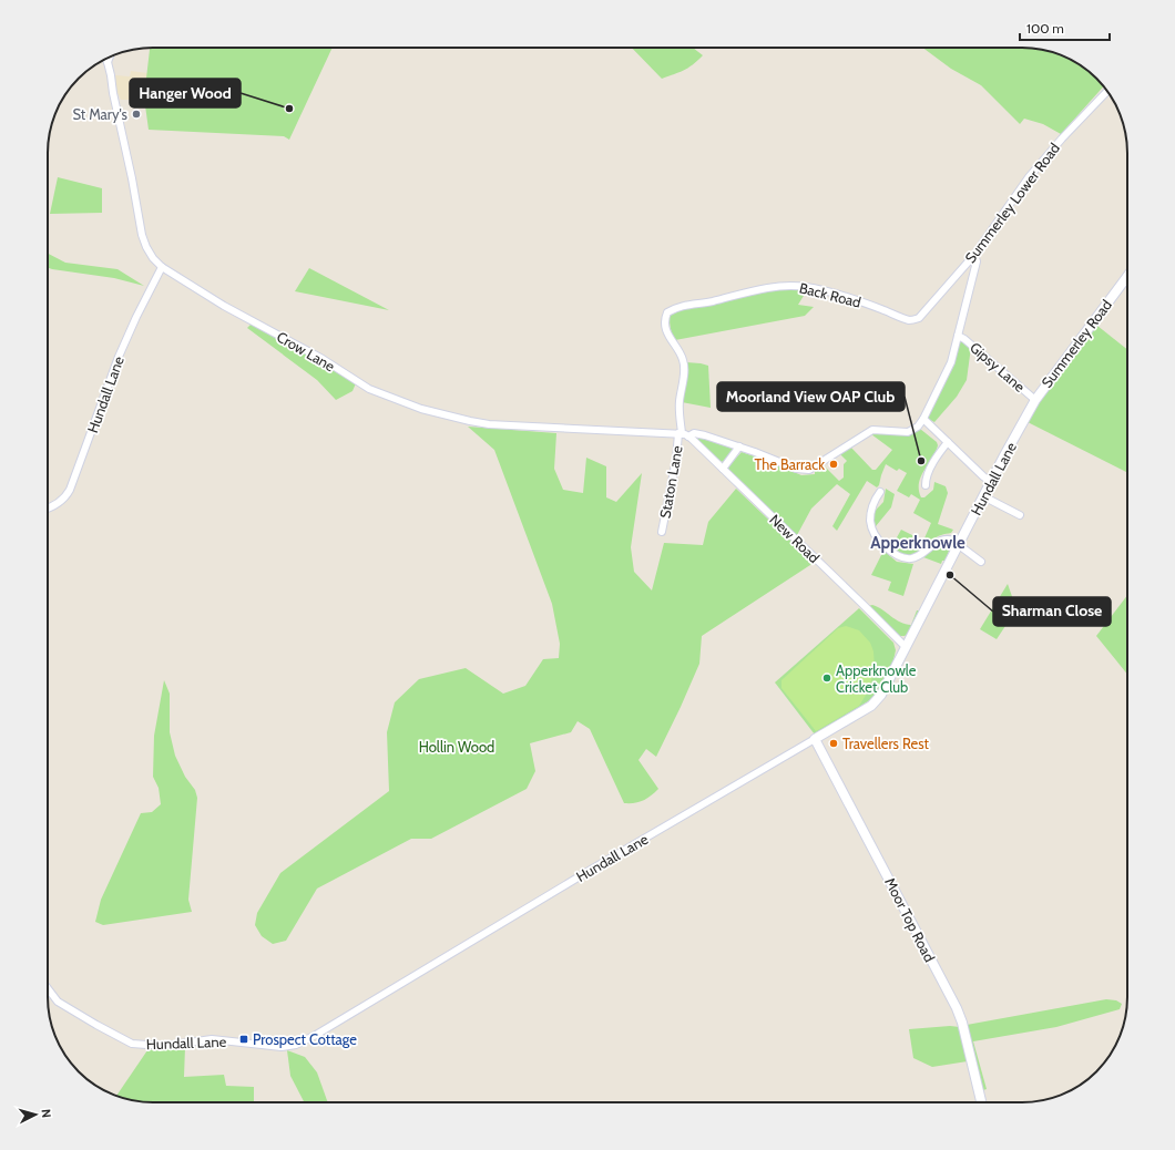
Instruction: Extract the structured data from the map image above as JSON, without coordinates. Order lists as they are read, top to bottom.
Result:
{
  "streets": {
    "street": [
      "Summerley Lower Road",
      "Back Road",
      "Summerley Road",
      "Crow Lane",
      "Gipsy Lane",
      "Hundall Lane",
      "Staton Lane",
      "New Road",
      "Moor Top Road"
    ]
  },
  "crossings": [
    ["Summerley Lower Road", "Back Road"],
    ["Back Road", "Staton Lane"],
    ["Summerley Road", "Gipsy Lane"],
    ["Summerley Road", "Hundall Lane"],
    ["Crow Lane", "Hundall Lane"],
    ["Crow Lane", "Staton Lane"],
    ["Crow Lane", "New Road"],
    ["Gipsy Lane", "Hundall Lane"],
    ["Hundall Lane", "New Road"],
    ["Hundall Lane", "Moor Top Road"],
    ["Staton Lane", "New Road"]
  ],
  "districts": ["Apperknowle"],
  "parks": ["Hollin Wood"],
  "places": {
    "other": [
      "Hanger Wood",
      "St Mary's",
      "Moorland View OAP Club",
      "The Barrack",
      "Sharman Close",
      "Apperknowle Cricket Club",
      "Travellers Rest"
    ],
    "transit": ["Prospect Cottage"]
  },
  "scale_bar": "100 m",
  "north": "right"
}
